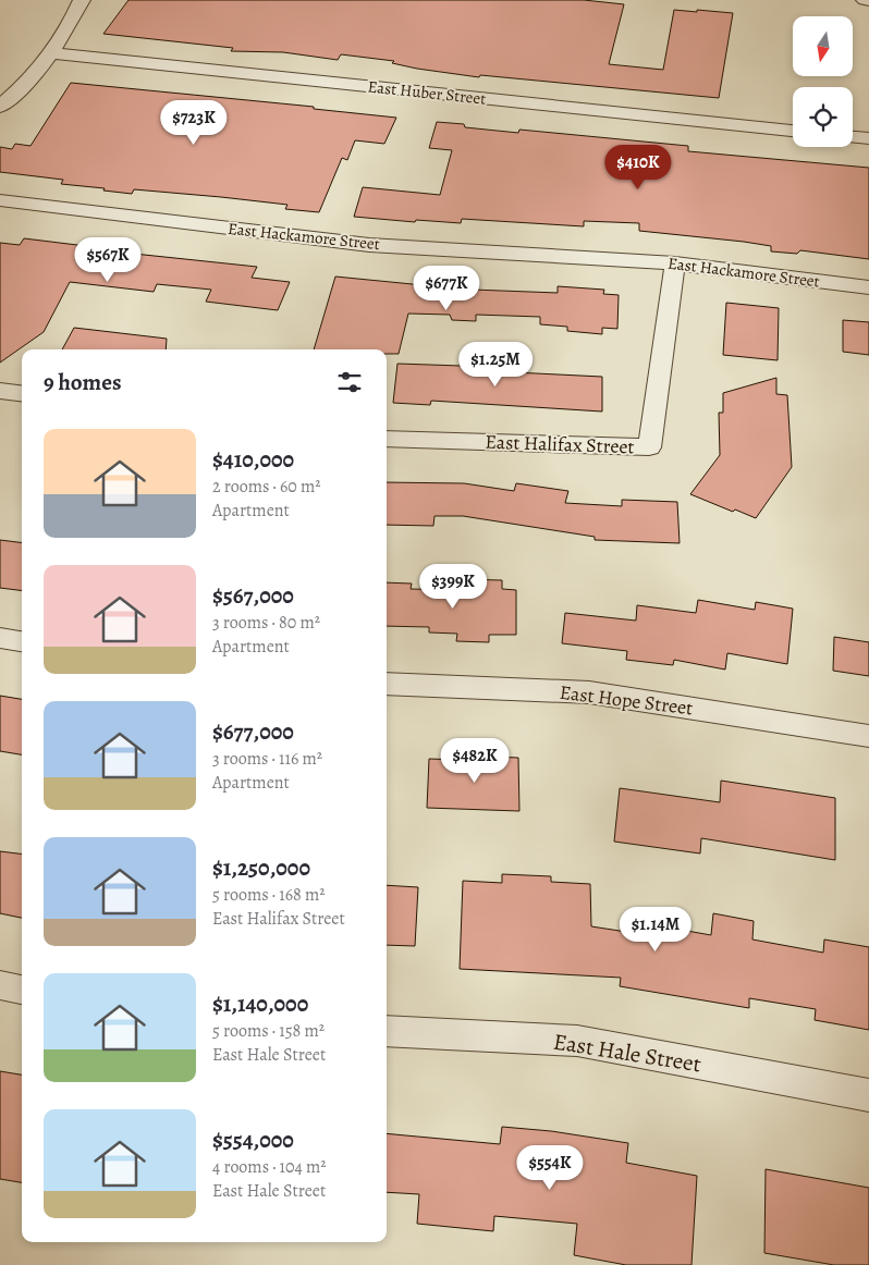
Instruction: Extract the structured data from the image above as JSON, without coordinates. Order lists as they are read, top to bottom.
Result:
{
  "streets": {
    "street": [
      "East Huber Street",
      "East Hackamore Street",
      "East Halifax Street",
      "East Hope Street",
      "East Hale Street"
    ]
  },
  "crossings": [
    ["East Hackamore Street", "East Halifax Street"]
  ],
  "north": "bottom",
  "page": {
    "price": [
      "$723K",
      "$410K",
      "$567K",
      "$677K",
      "$1.25M",
      "$399K",
      "$482K",
      "$1.14M",
      "$554K"
    ],
    "heading": "9 homes",
    "list": [
      {
        "name": "$410,000",
        "note": "2 rooms · 60 m² · Apartment"
      },
      {
        "name": "$567,000",
        "note": "3 rooms · 80 m² · Apartment"
      },
      {
        "name": "$677,000",
        "note": "3 rooms · 116 m² · Apartment"
      },
      {
        "name": "$1,250,000",
        "note": "5 rooms · 168 m² · East Halifax Street"
      },
      {
        "name": "$1,140,000",
        "note": "5 rooms · 158 m² · East Hale Street"
      },
      {
        "name": "$554,000",
        "note": "4 rooms · 104 m² · East Hale Street"
      }
    ]
  }
}
